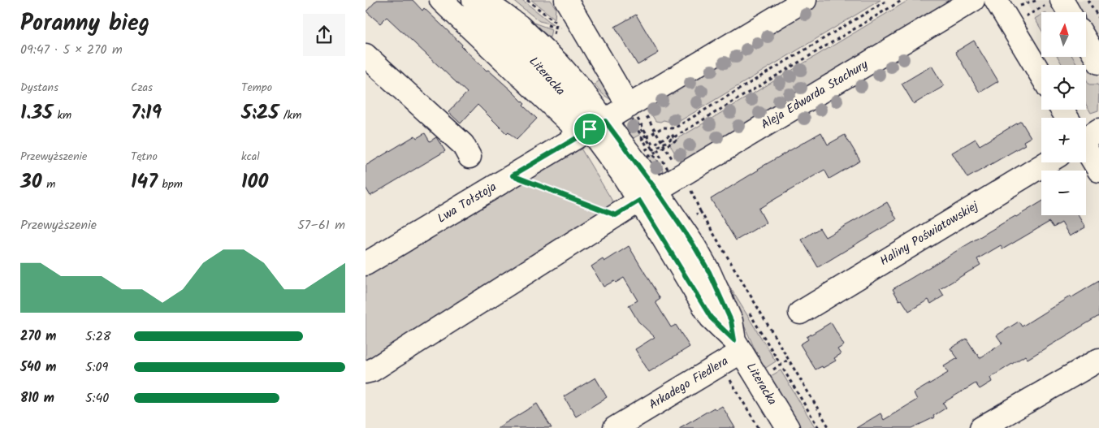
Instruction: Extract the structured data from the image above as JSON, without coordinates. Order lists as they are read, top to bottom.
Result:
{
  "streets": {
    "street": [
      "Literacka",
      "Aleja Edwarda Stachury",
      "Lwa Tołstoja",
      "Haliny Poświatowskiej",
      "Arkadego Fiedlera"
    ]
  },
  "crossings": [
    ["Literacka", "Aleja Edwarda Stachury"],
    ["Literacka", "Lwa Tołstoja"],
    ["Literacka", "Arkadego Fiedlera"]
  ],
  "north": "top",
  "page": {
    "heading": ["Poranny bieg", "09:47 · 5 × 270 m"],
    "map_buttons": ["+", "−"],
    "stats": [
      ["Dystans", "1.35 km"],
      ["Czas", "7:19"],
      ["Tempo", "5:25 /km"],
      ["Przewyższenie", "30 m"],
      ["Tętno", "147 bpm"],
      ["kcal", "100"]
    ],
    "chart": ["Przewyższenie", "57–61 m"],
    "list": [
      {
        "name": "270 m",
        "note": "5:28"
      },
      {
        "name": "540 m",
        "note": "5:09"
      },
      {
        "name": "810 m",
        "note": "5:40"
      }
    ]
  }
}
